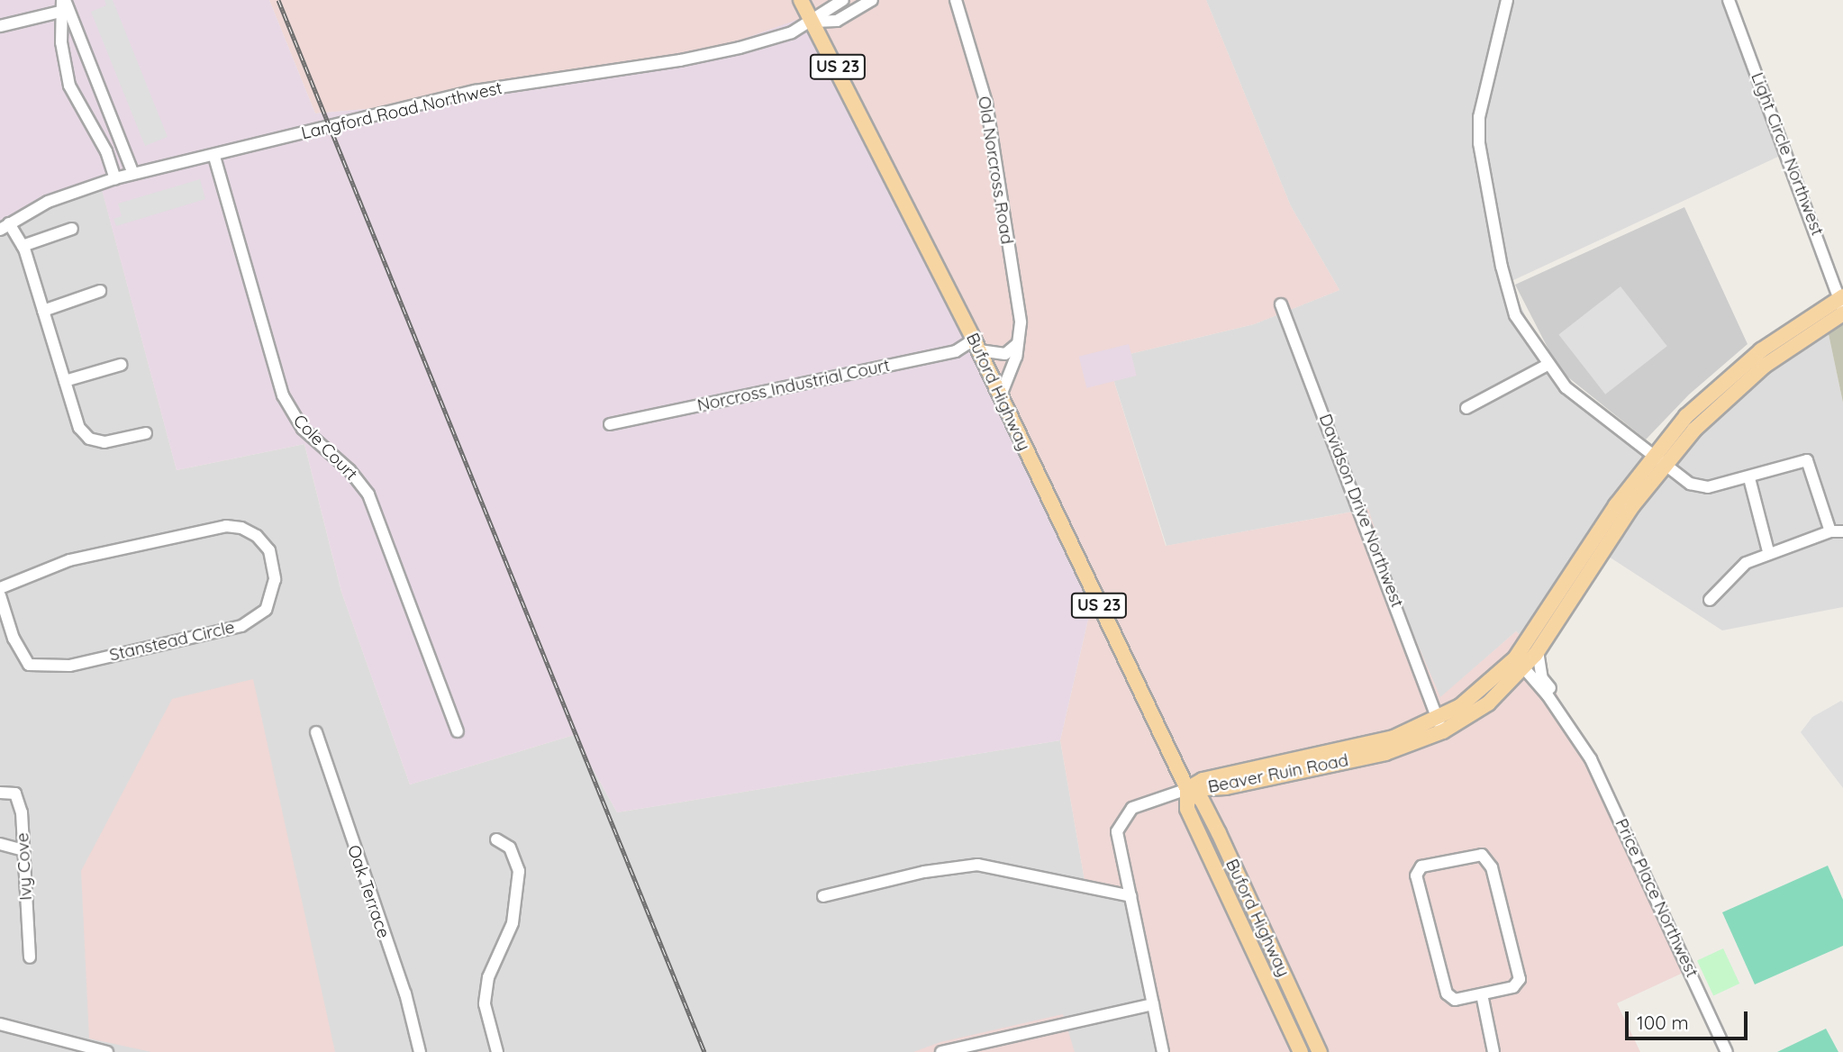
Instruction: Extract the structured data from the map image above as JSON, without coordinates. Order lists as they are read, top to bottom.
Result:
{
  "streets": {
    "main road": ["US 23", "Buford Highway", "Beaver Ruin Road"],
    "street": [
      "Langford Road Northwest",
      "Light Circle Northwest",
      "Old Norcross Road",
      "Norcross Industrial Court",
      "Cole Court",
      "Davidson Drive Northwest",
      "Stanstead Circle",
      "Ivy Cove",
      "Oak Terrace",
      "Price Place Northwest"
    ]
  },
  "crossings": [
    ["Langford Road Northwest", "Buford Highway"],
    ["Langford Road Northwest", "Cole Court"],
    ["Light Circle Northwest", "Beaver Ruin Road"],
    ["Old Norcross Road", "Buford Highway"],
    ["Norcross Industrial Court", "Buford Highway"],
    ["Buford Highway", "Beaver Ruin Road"],
    ["Davidson Drive Northwest", "Beaver Ruin Road"],
    ["Beaver Ruin Road", "Price Place Northwest"]
  ],
  "scale_bar": "100 m"
}
